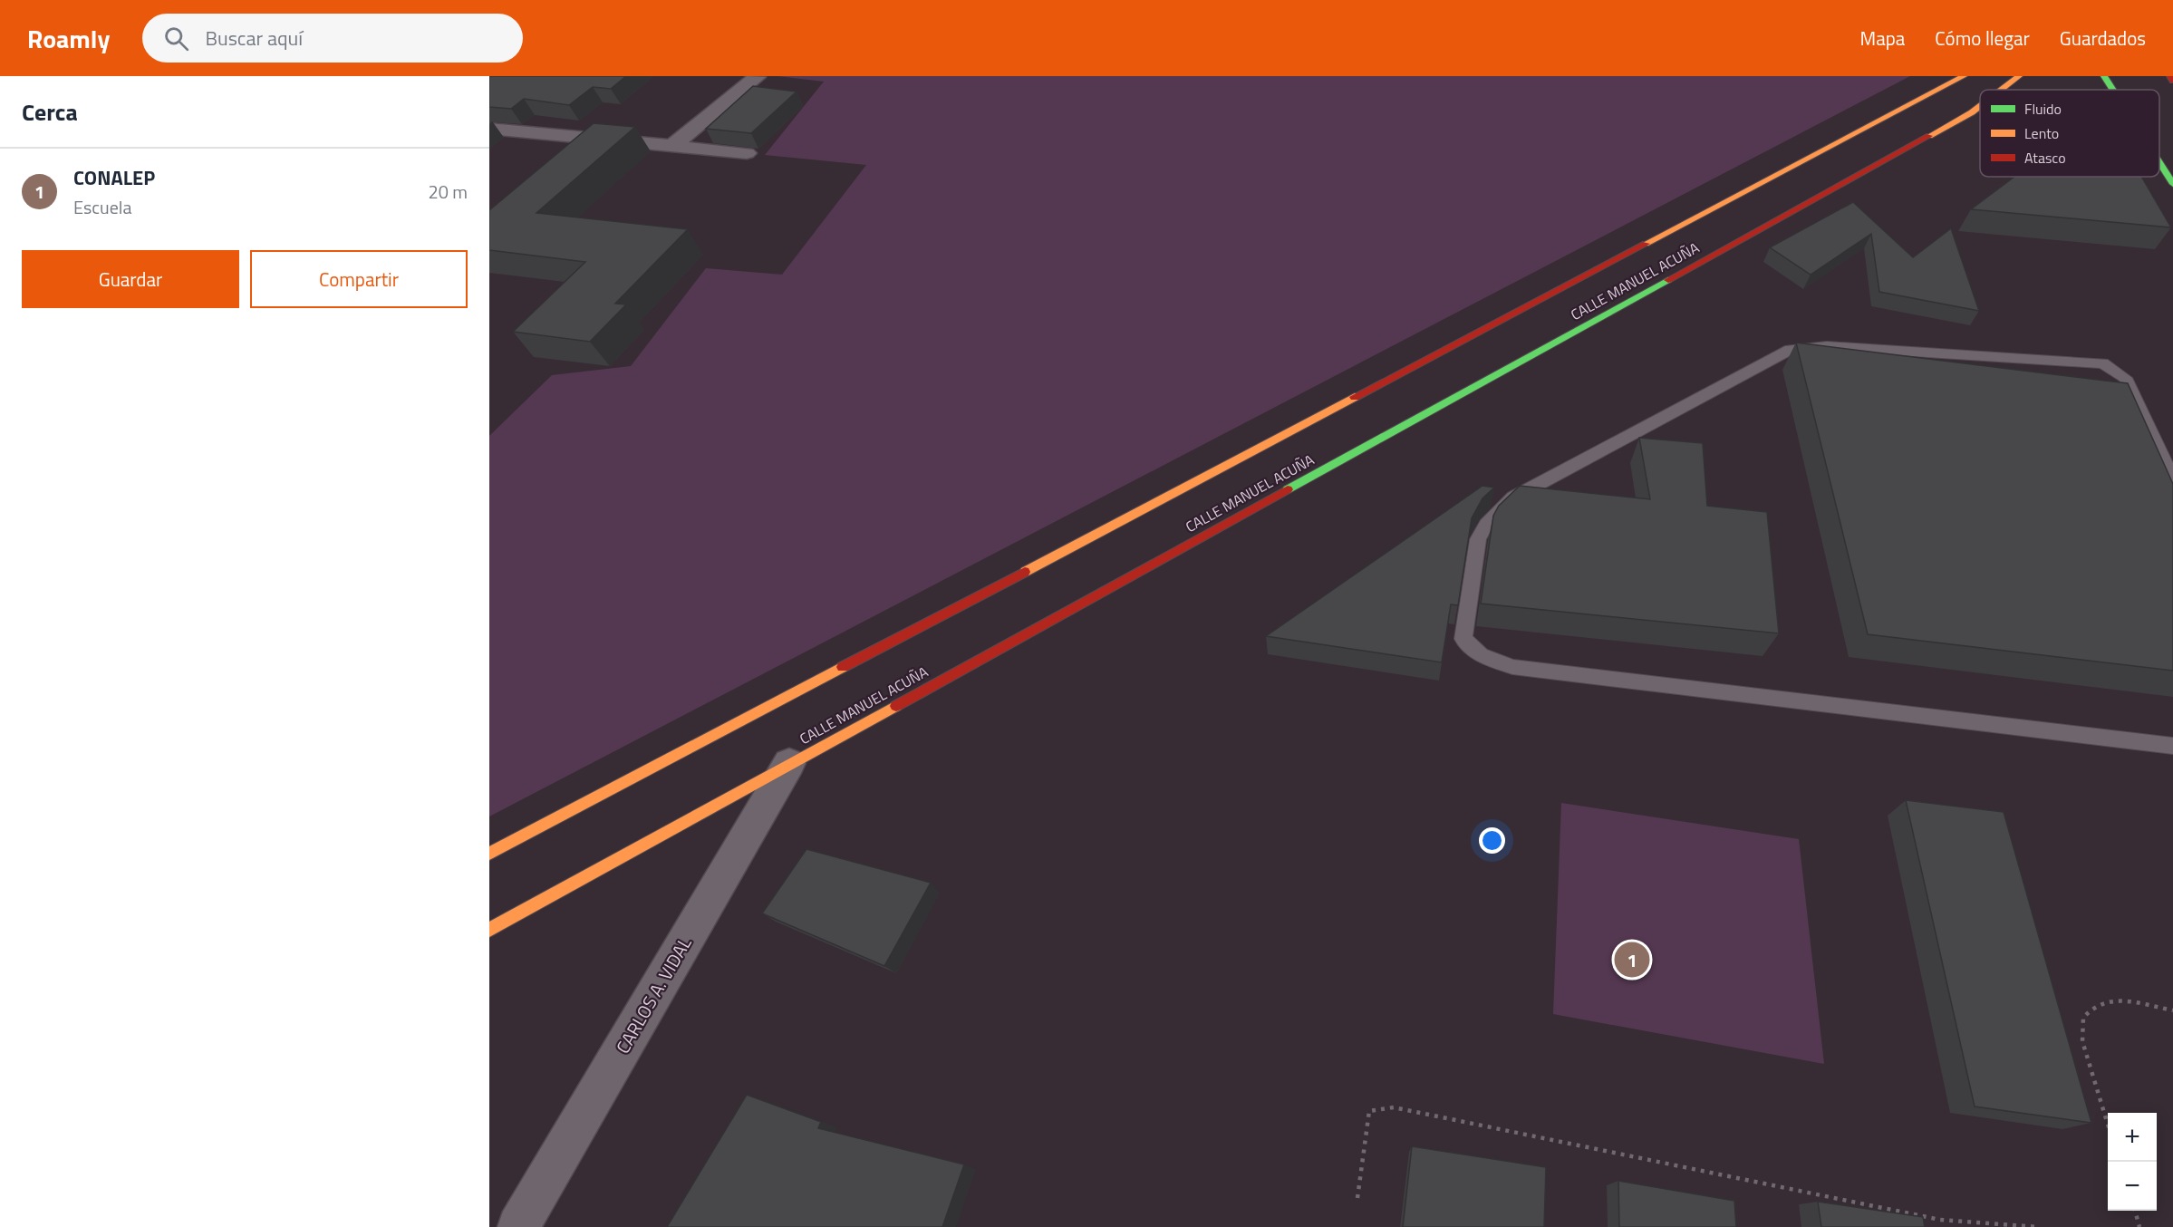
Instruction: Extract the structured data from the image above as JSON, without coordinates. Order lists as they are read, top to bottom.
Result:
{
  "streets": {
    "main road": ["CALLE MANUEL ACUÑA"],
    "street": ["CARLOS A. VIDAL"]
  },
  "crossings": [
    ["CALLE MANUEL ACUÑA", "CARLOS A. VIDAL"]
  ],
  "legend": ["Fluido", "Lento", "Atasco"],
  "page": {
    "header": "Roamly",
    "search": "Buscar aquí",
    "nav": ["Mapa", "Cómo llegar", "Guardados"],
    "heading": "Cerca",
    "list": [
      {
        "mark": "1",
        "name": "CONALEP",
        "note": "Escuela",
        "value": "20 m"
      }
    ],
    "buttons": ["Guardar", "Compartir"],
    "pins": "1",
    "map_buttons": ["+", "−"]
  }
}
